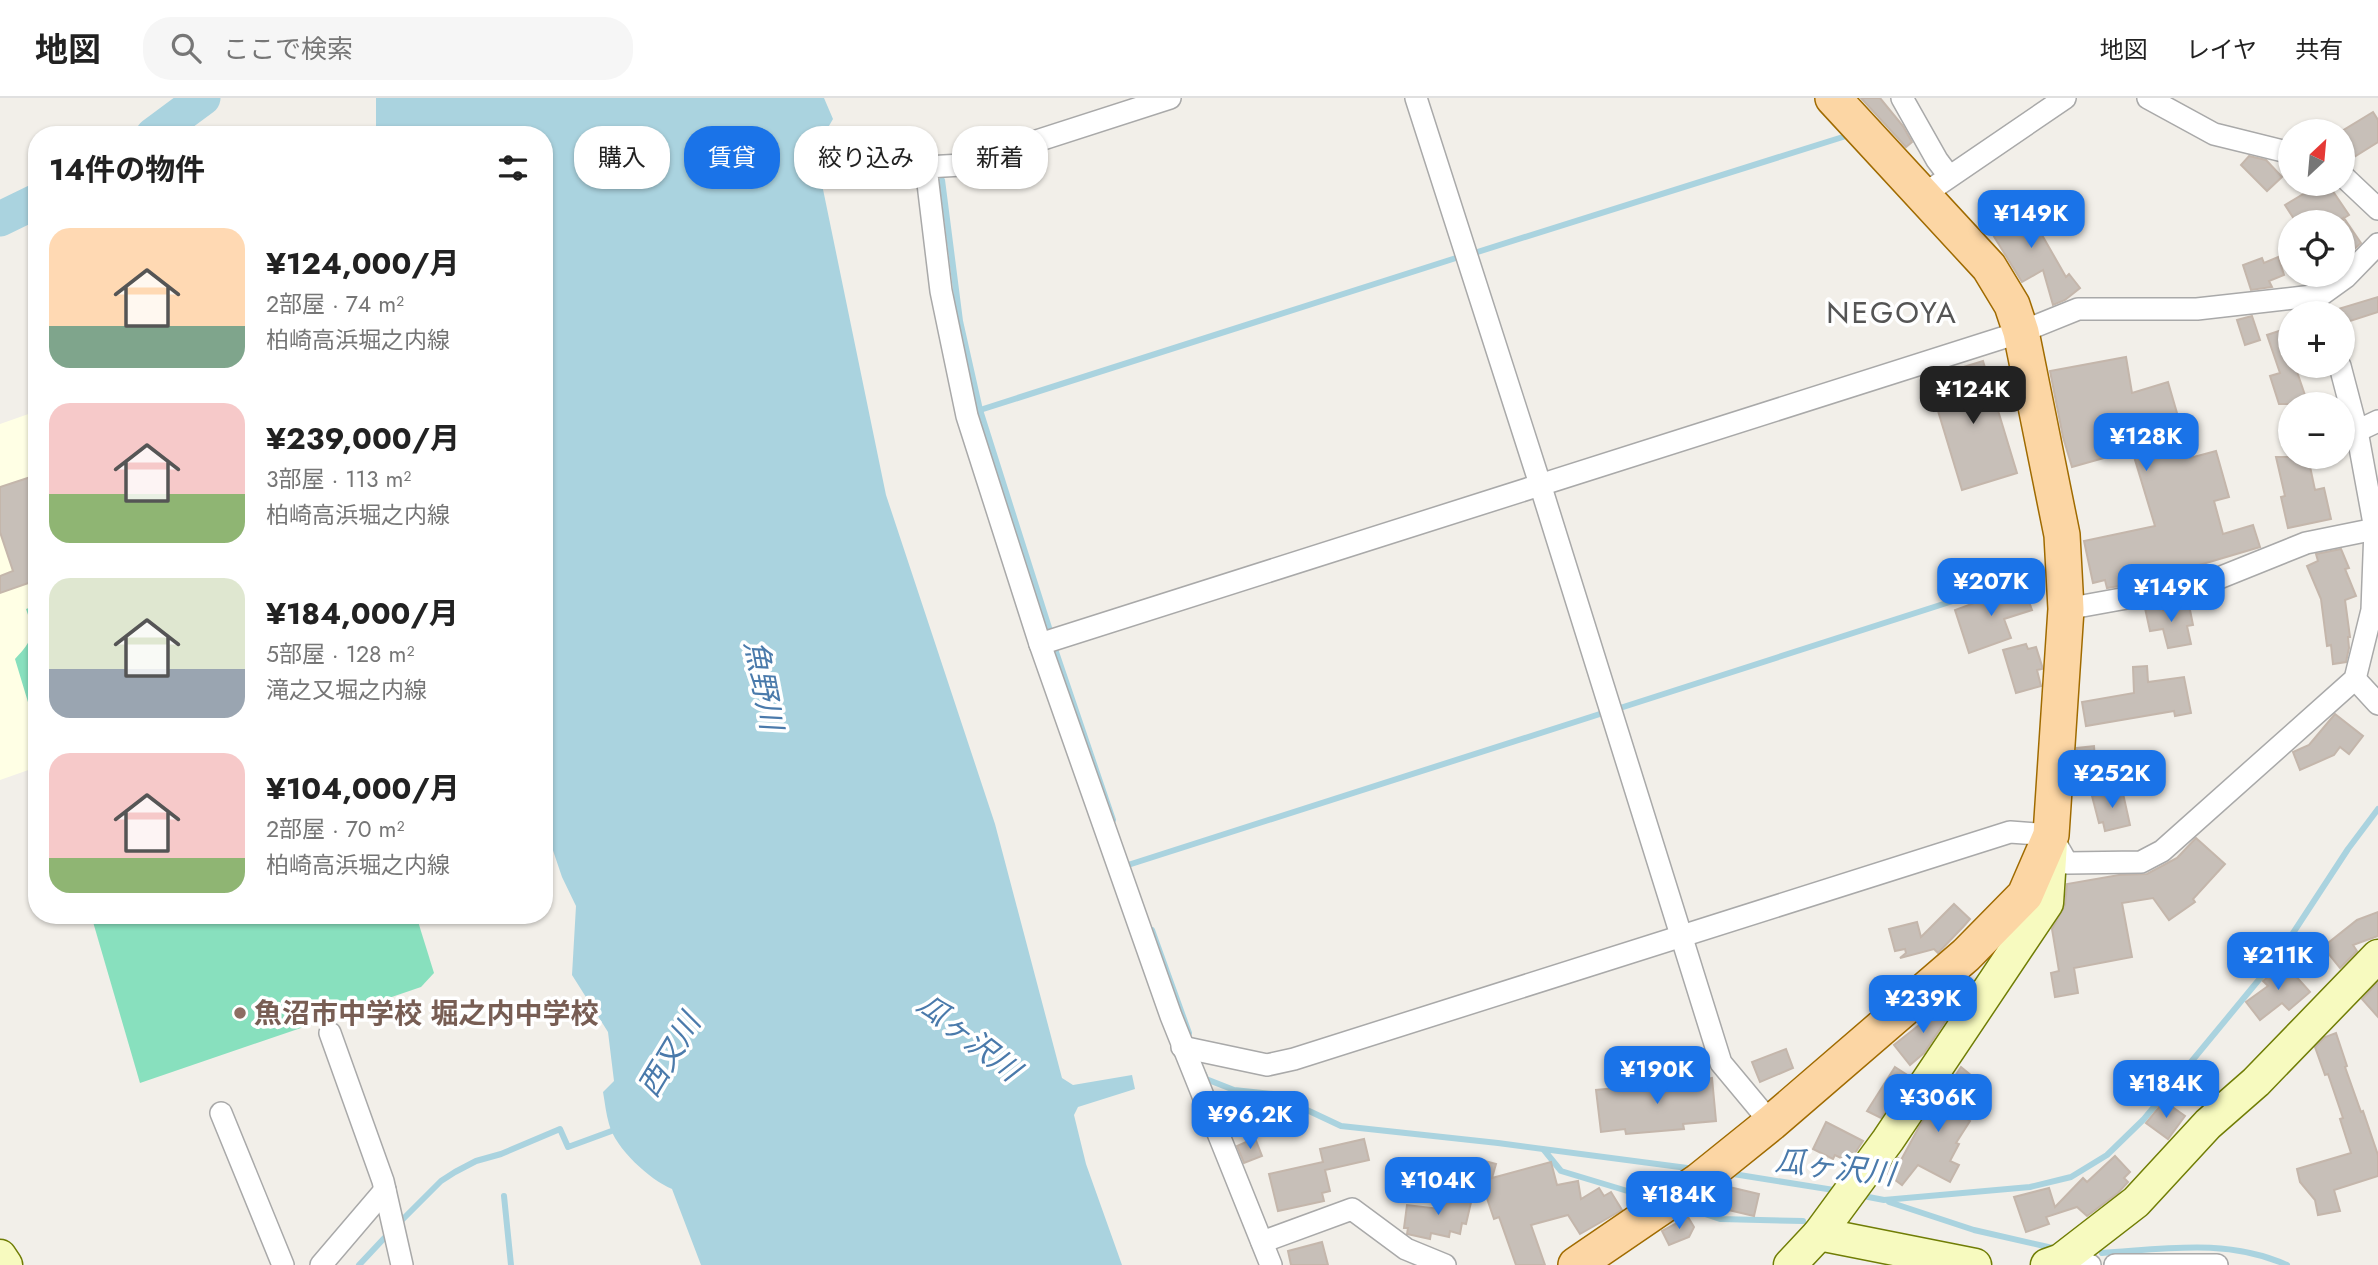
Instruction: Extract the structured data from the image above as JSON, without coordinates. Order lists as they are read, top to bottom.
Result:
{
  "districts": ["NEGOYA"],
  "water": ["魚野川", "瓜ヶ沢川", "西又川"],
  "places": ["魚沼市中学校 堀之内中学校"],
  "north": "top right",
  "page": {
    "header": "地図",
    "search": "ここで検索",
    "nav": ["地図", "レイヤ", "共有"],
    "map_buttons": ["+", "−"],
    "chip": [
      "購入",
      "賃貸",
      "絞り込み",
      "新着"
    ],
    "heading": "14件の物件",
    "price": [
      "¥149K",
      "¥124K",
      "¥128K",
      "¥207K",
      "¥149K",
      "¥252K",
      "¥211K",
      "¥239K",
      "¥190K",
      "¥184K",
      "¥306K",
      "¥96.2K",
      "¥104K",
      "¥184K"
    ],
    "list": [
      {
        "name": "¥124,000/月",
        "note": "2部屋 · 74 m² · 柏崎高浜堀之内線"
      },
      {
        "name": "¥239,000/月",
        "note": "3部屋 · 113 m² · 柏崎高浜堀之内線"
      },
      {
        "name": "¥184,000/月",
        "note": "5部屋 · 128 m² · 滝之又堀之内線"
      },
      {
        "name": "¥104,000/月",
        "note": "2部屋 · 70 m² · 柏崎高浜堀之内線"
      }
    ]
  }
}
